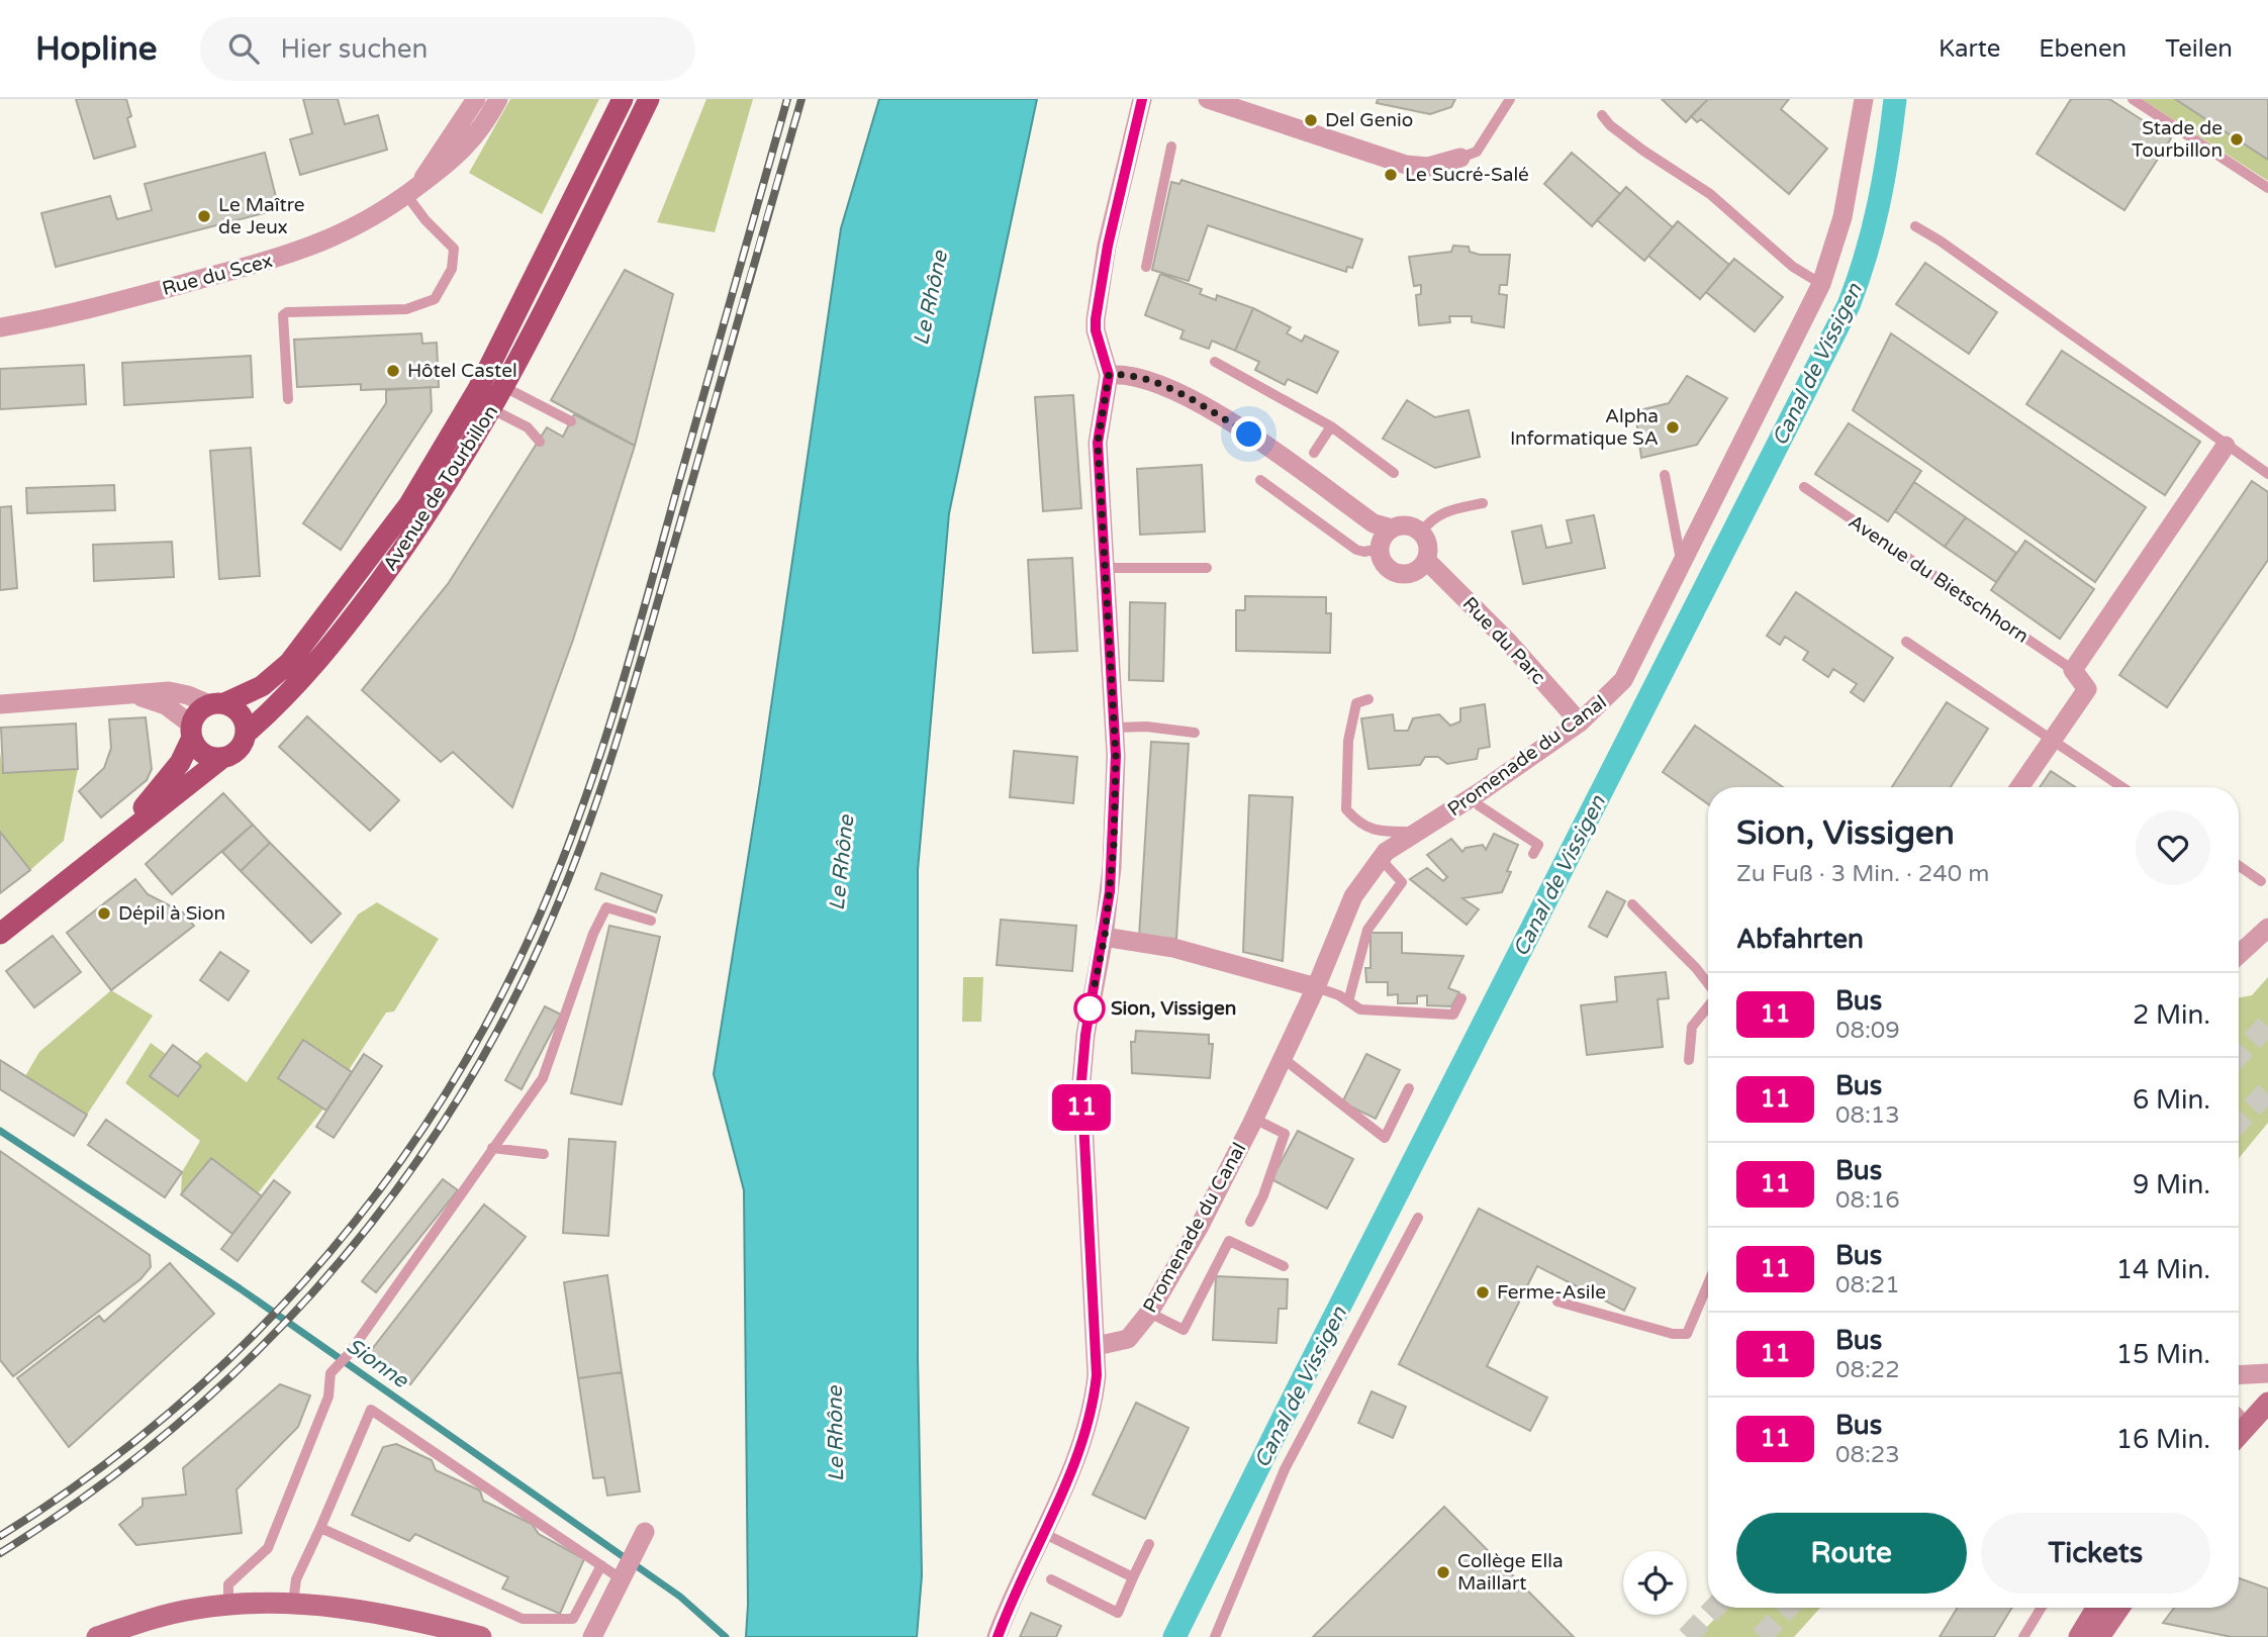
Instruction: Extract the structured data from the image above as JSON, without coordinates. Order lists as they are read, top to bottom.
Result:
{
  "streets": {
    "main road": ["Avenue de Tourbillon"],
    "street": ["Rue du Scex", "Rue du Parc", "Promenade du Canal"],
    "lane": ["Avenue du Bietschhorn"]
  },
  "crossings": [
    ["Rue du Parc", "Promenade du Canal"]
  ],
  "water": ["Le Rhône", "Canal de Vissigen", "Sionne"],
  "places": [
    "Del Genio",
    "Stade de Tourbillon",
    "Le Sucré-Salé",
    "Le Maître de Jeux",
    "Hôtel Castel",
    "Alpha Informatique SA",
    "Dépil à Sion",
    "Sion, Vissigen",
    "Ferme-Asile",
    "Collège Ella Maillart"
  ],
  "lines": ["bus line 11"],
  "page": {
    "header": "Hopline",
    "search": "Hier suchen",
    "nav": ["Karte", "Ebenen", "Teilen"],
    "on_map": "11",
    "heading": [
      ["Sion, Vissigen", "Zu Fuß · 3 Min. · 240 m"],
      "Abfahrten"
    ],
    "list": [
      {
        "mark": "11",
        "name": "Bus",
        "note": "08:09",
        "value": "2 Min."
      },
      {
        "mark": "11",
        "name": "Bus",
        "note": "08:13",
        "value": "6 Min."
      },
      {
        "mark": "11",
        "name": "Bus",
        "note": "08:16",
        "value": "9 Min."
      },
      {
        "mark": "11",
        "name": "Bus",
        "note": "08:21",
        "value": "14 Min."
      },
      {
        "mark": "11",
        "name": "Bus",
        "note": "08:22",
        "value": "15 Min."
      },
      {
        "mark": "11",
        "name": "Bus",
        "note": "08:23",
        "value": "16 Min."
      }
    ],
    "buttons": ["Route", "Tickets"]
  }
}
